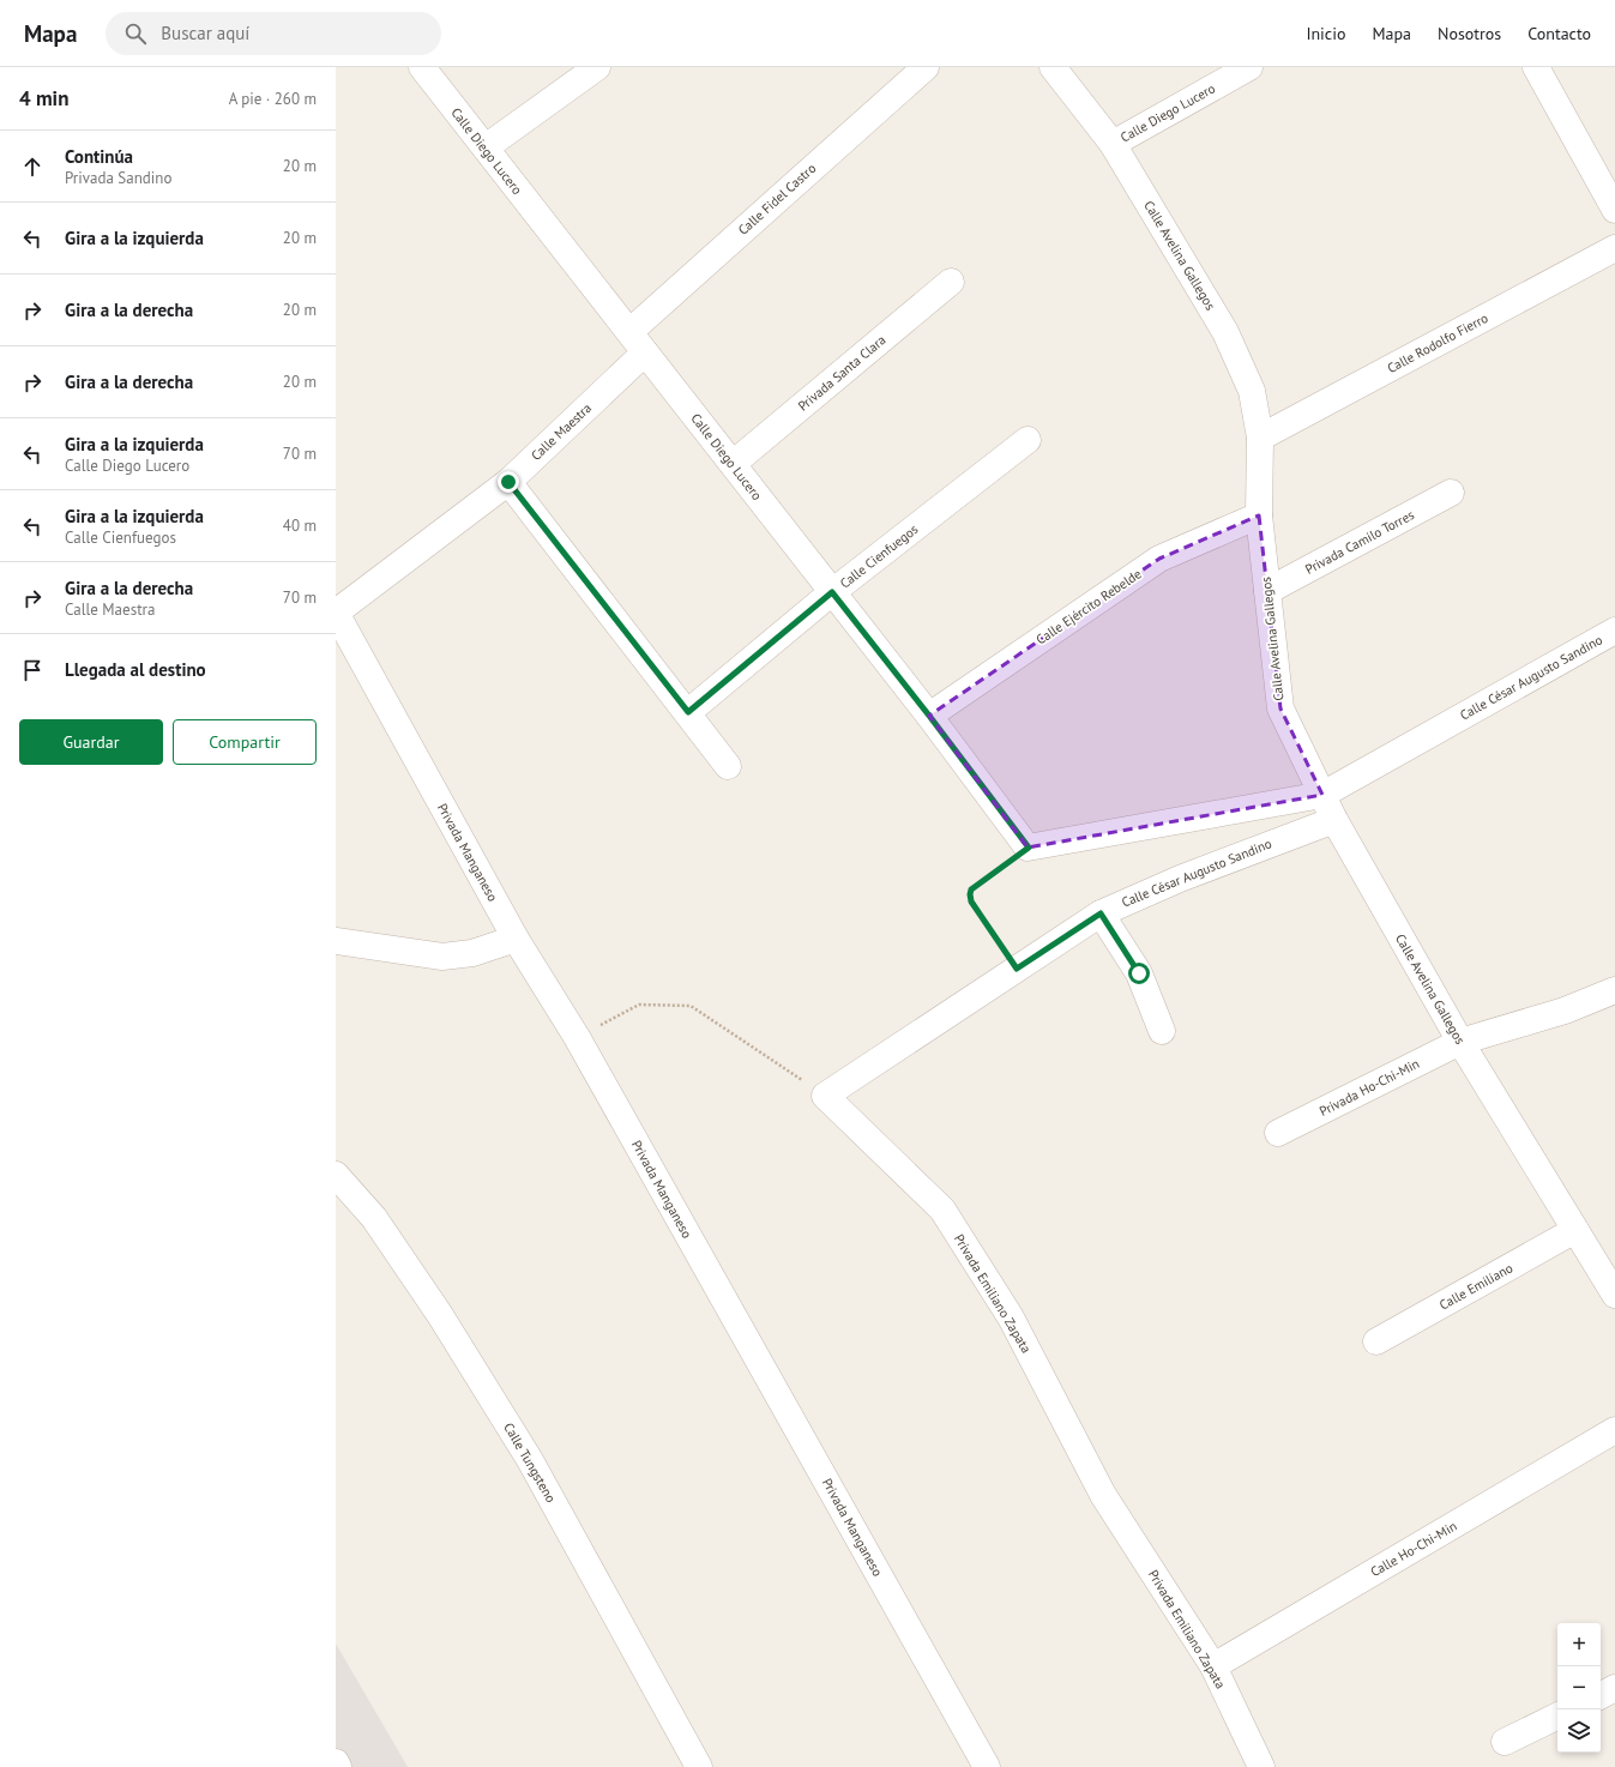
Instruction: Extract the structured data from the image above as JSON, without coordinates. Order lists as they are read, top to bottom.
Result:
{
  "streets": {
    "street": [
      "Calle Diego Lucero",
      "Calle Fidel Castro",
      "Calle Avelina Gallegos",
      "Calle Rodolfo Fierro",
      "Privada Santa Clara",
      "Calle Maestra",
      "Privada Camilo Torres",
      "Calle Cienfuegos",
      "Calle Ejército Rebelde",
      "Calle César Augusto Sandino",
      "Privada Manganeso",
      "Privada Ho-Chi-Min",
      "Calle Emiliano",
      "Privada Emiliano Zapata",
      "Calle Tungsteno",
      "Calle Ho-Chi-Min"
    ]
  },
  "crossings": [
    ["Calle Diego Lucero", "Calle Fidel Castro"],
    ["Calle Diego Lucero", "Calle Avelina Gallegos"],
    ["Calle Diego Lucero", "Privada Santa Clara"],
    ["Calle Diego Lucero", "Calle Maestra"],
    ["Calle Diego Lucero", "Calle Cienfuegos"],
    ["Calle Diego Lucero", "Calle Ejército Rebelde"],
    ["Calle Diego Lucero", "Calle César Augusto Sandino"],
    ["Calle Avelina Gallegos", "Calle Rodolfo Fierro"],
    ["Calle Avelina Gallegos", "Privada Camilo Torres"],
    ["Calle Avelina Gallegos", "Calle Ejército Rebelde"],
    ["Calle Avelina Gallegos", "Calle César Augusto Sandino"],
    ["Calle Avelina Gallegos", "Privada Ho-Chi-Min"],
    ["Calle Avelina Gallegos", "Calle Emiliano"],
    ["Calle Maestra", "Privada Manganeso"],
    ["Calle César Augusto Sandino", "Privada Emiliano Zapata"],
    ["Privada Emiliano Zapata", "Calle Ho-Chi-Min"]
  ],
  "page": {
    "header": "Mapa",
    "search": "Buscar aquí",
    "nav": [
      "Inicio",
      "Mapa",
      "Nosotros",
      "Contacto"
    ],
    "heading": ["4 min", "A pie · 260 m"],
    "list": [
      ["Continúa", "Privada Sandino", "20 m"],
      ["Gira a la izquierda", "20 m"],
      ["Gira a la derecha", "20 m"],
      ["Gira a la derecha", "20 m"],
      ["Gira a la izquierda", "Calle Diego Lucero", "70 m"],
      ["Gira a la izquierda", "Calle Cienfuegos", "40 m"],
      ["Gira a la derecha", "Calle Maestra", "70 m"],
      "Llegada al destino"
    ],
    "buttons": ["Guardar", "Compartir"],
    "map_buttons": ["+", "−"]
  }
}
